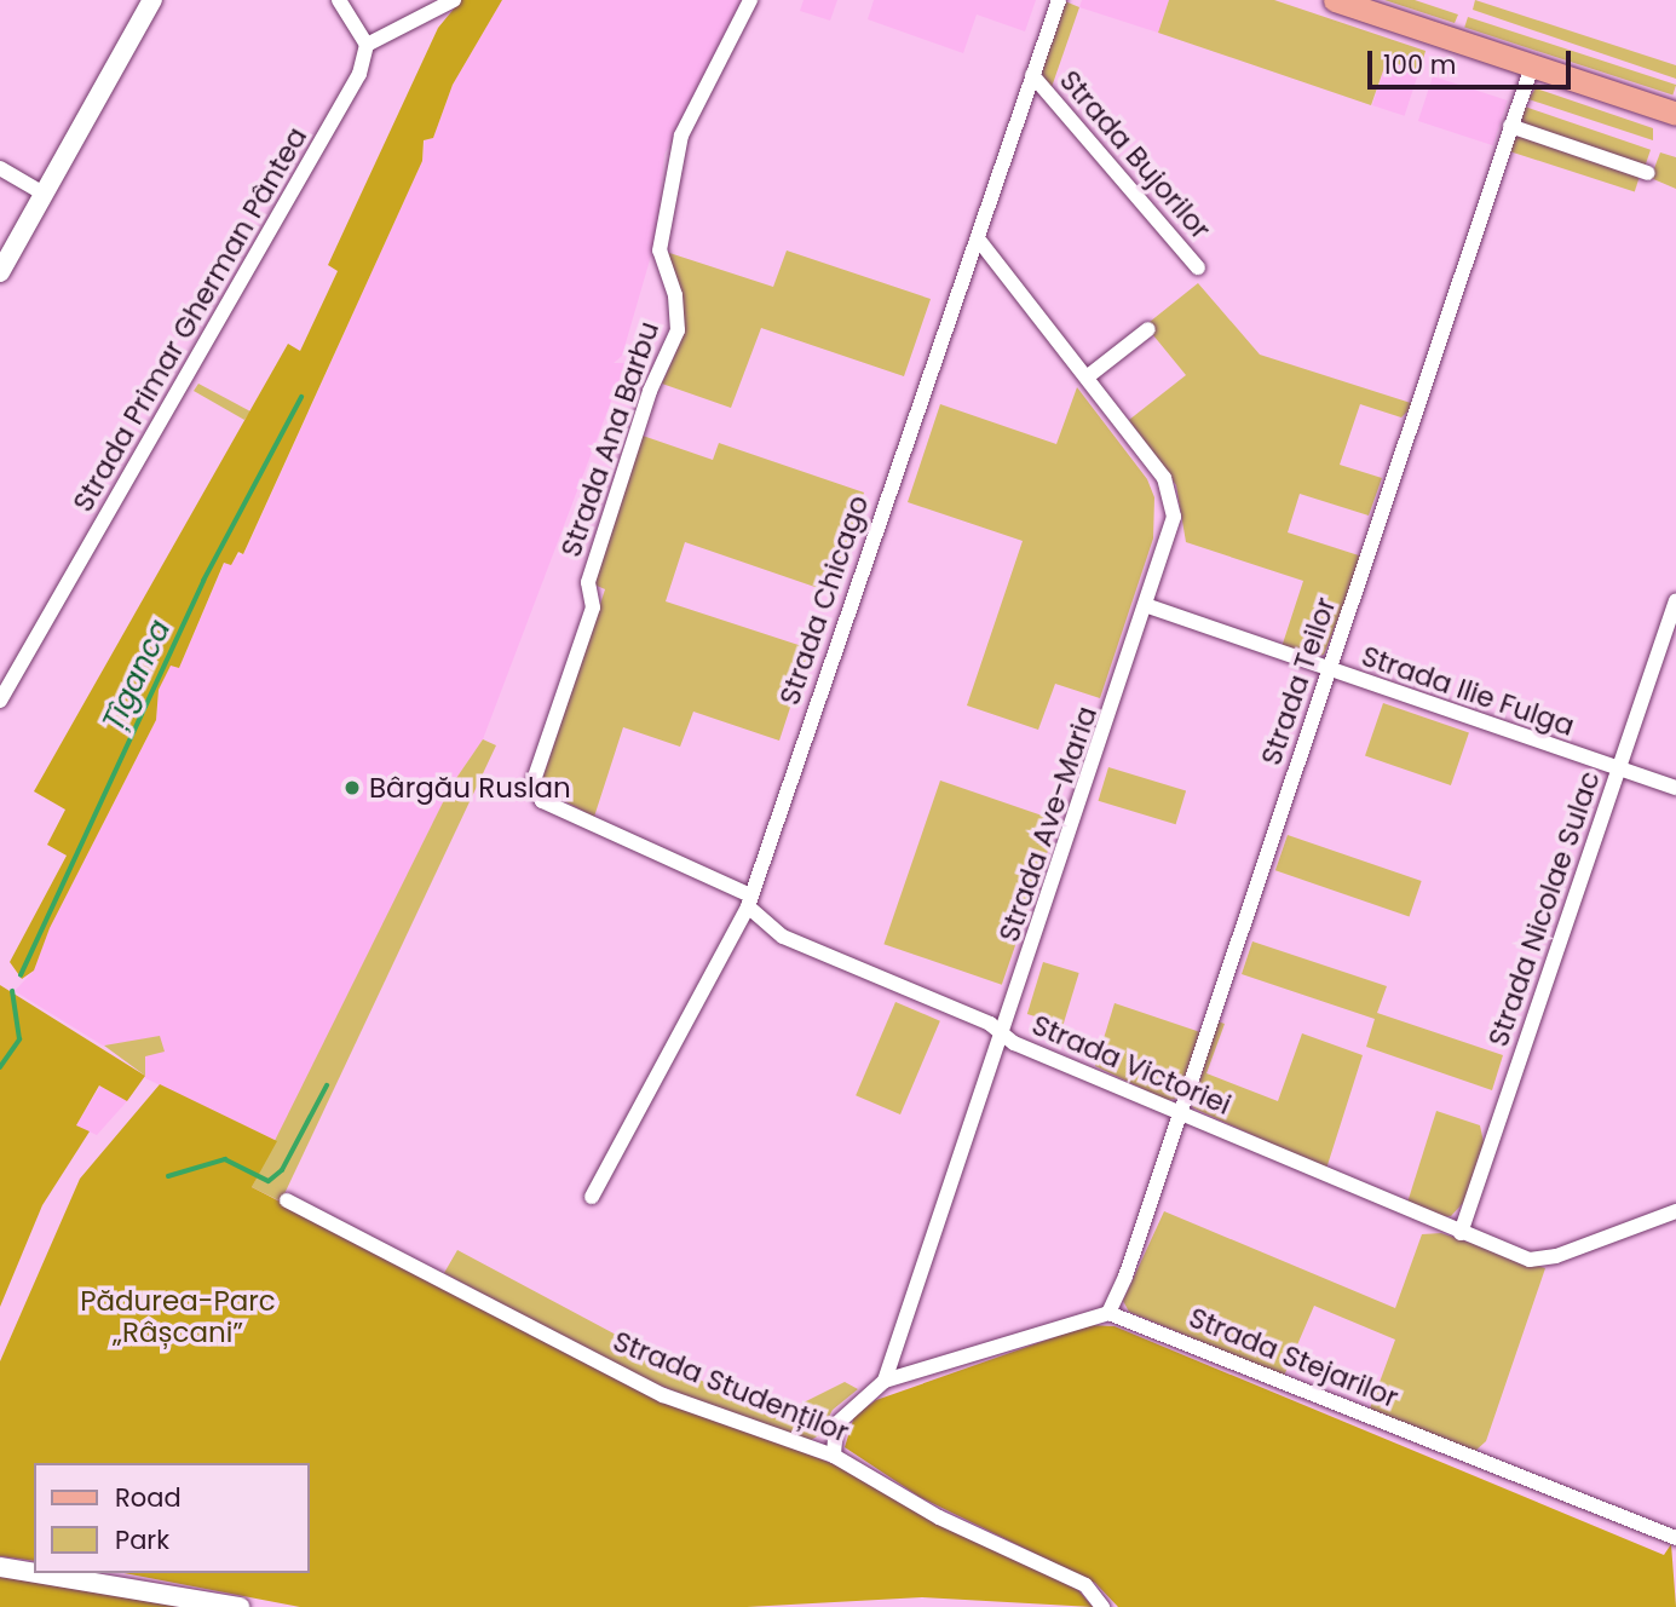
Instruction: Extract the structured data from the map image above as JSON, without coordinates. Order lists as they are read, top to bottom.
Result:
{
  "streets": {
    "street": [
      "Strada Bujorilor",
      "Strada Primar Gherman Pântea",
      "Strada Ana Barbu",
      "Strada Chicago",
      "Strada Teilor",
      "Strada Ilie Fulga",
      "Strada Ave-Maria",
      "Strada Nicolae Sulac",
      "Strada Victoriei",
      "Strada Stejarilor",
      "Strada Studenților"
    ]
  },
  "crossings": [
    ["Strada Bujorilor", "Strada Chicago"],
    ["Strada Ana Barbu", "Strada Victoriei"],
    ["Strada Chicago", "Strada Ave-Maria"],
    ["Strada Chicago", "Strada Victoriei"],
    ["Strada Teilor", "Strada Ilie Fulga"],
    ["Strada Teilor", "Strada Victoriei"],
    ["Strada Teilor", "Strada Stejarilor"],
    ["Strada Ilie Fulga", "Strada Ave-Maria"],
    ["Strada Ilie Fulga", "Strada Nicolae Sulac"],
    ["Strada Ave-Maria", "Strada Victoriei"],
    ["Strada Ave-Maria", "Strada Studenților"],
    ["Strada Nicolae Sulac", "Strada Victoriei"]
  ],
  "water": ["Țîganca"],
  "parks": ["Pădurea-Parc „Râșcani”"],
  "places": ["Bârgău Ruslan"],
  "legend": ["Road", "Park"],
  "scale_bar": "100 m"
}
